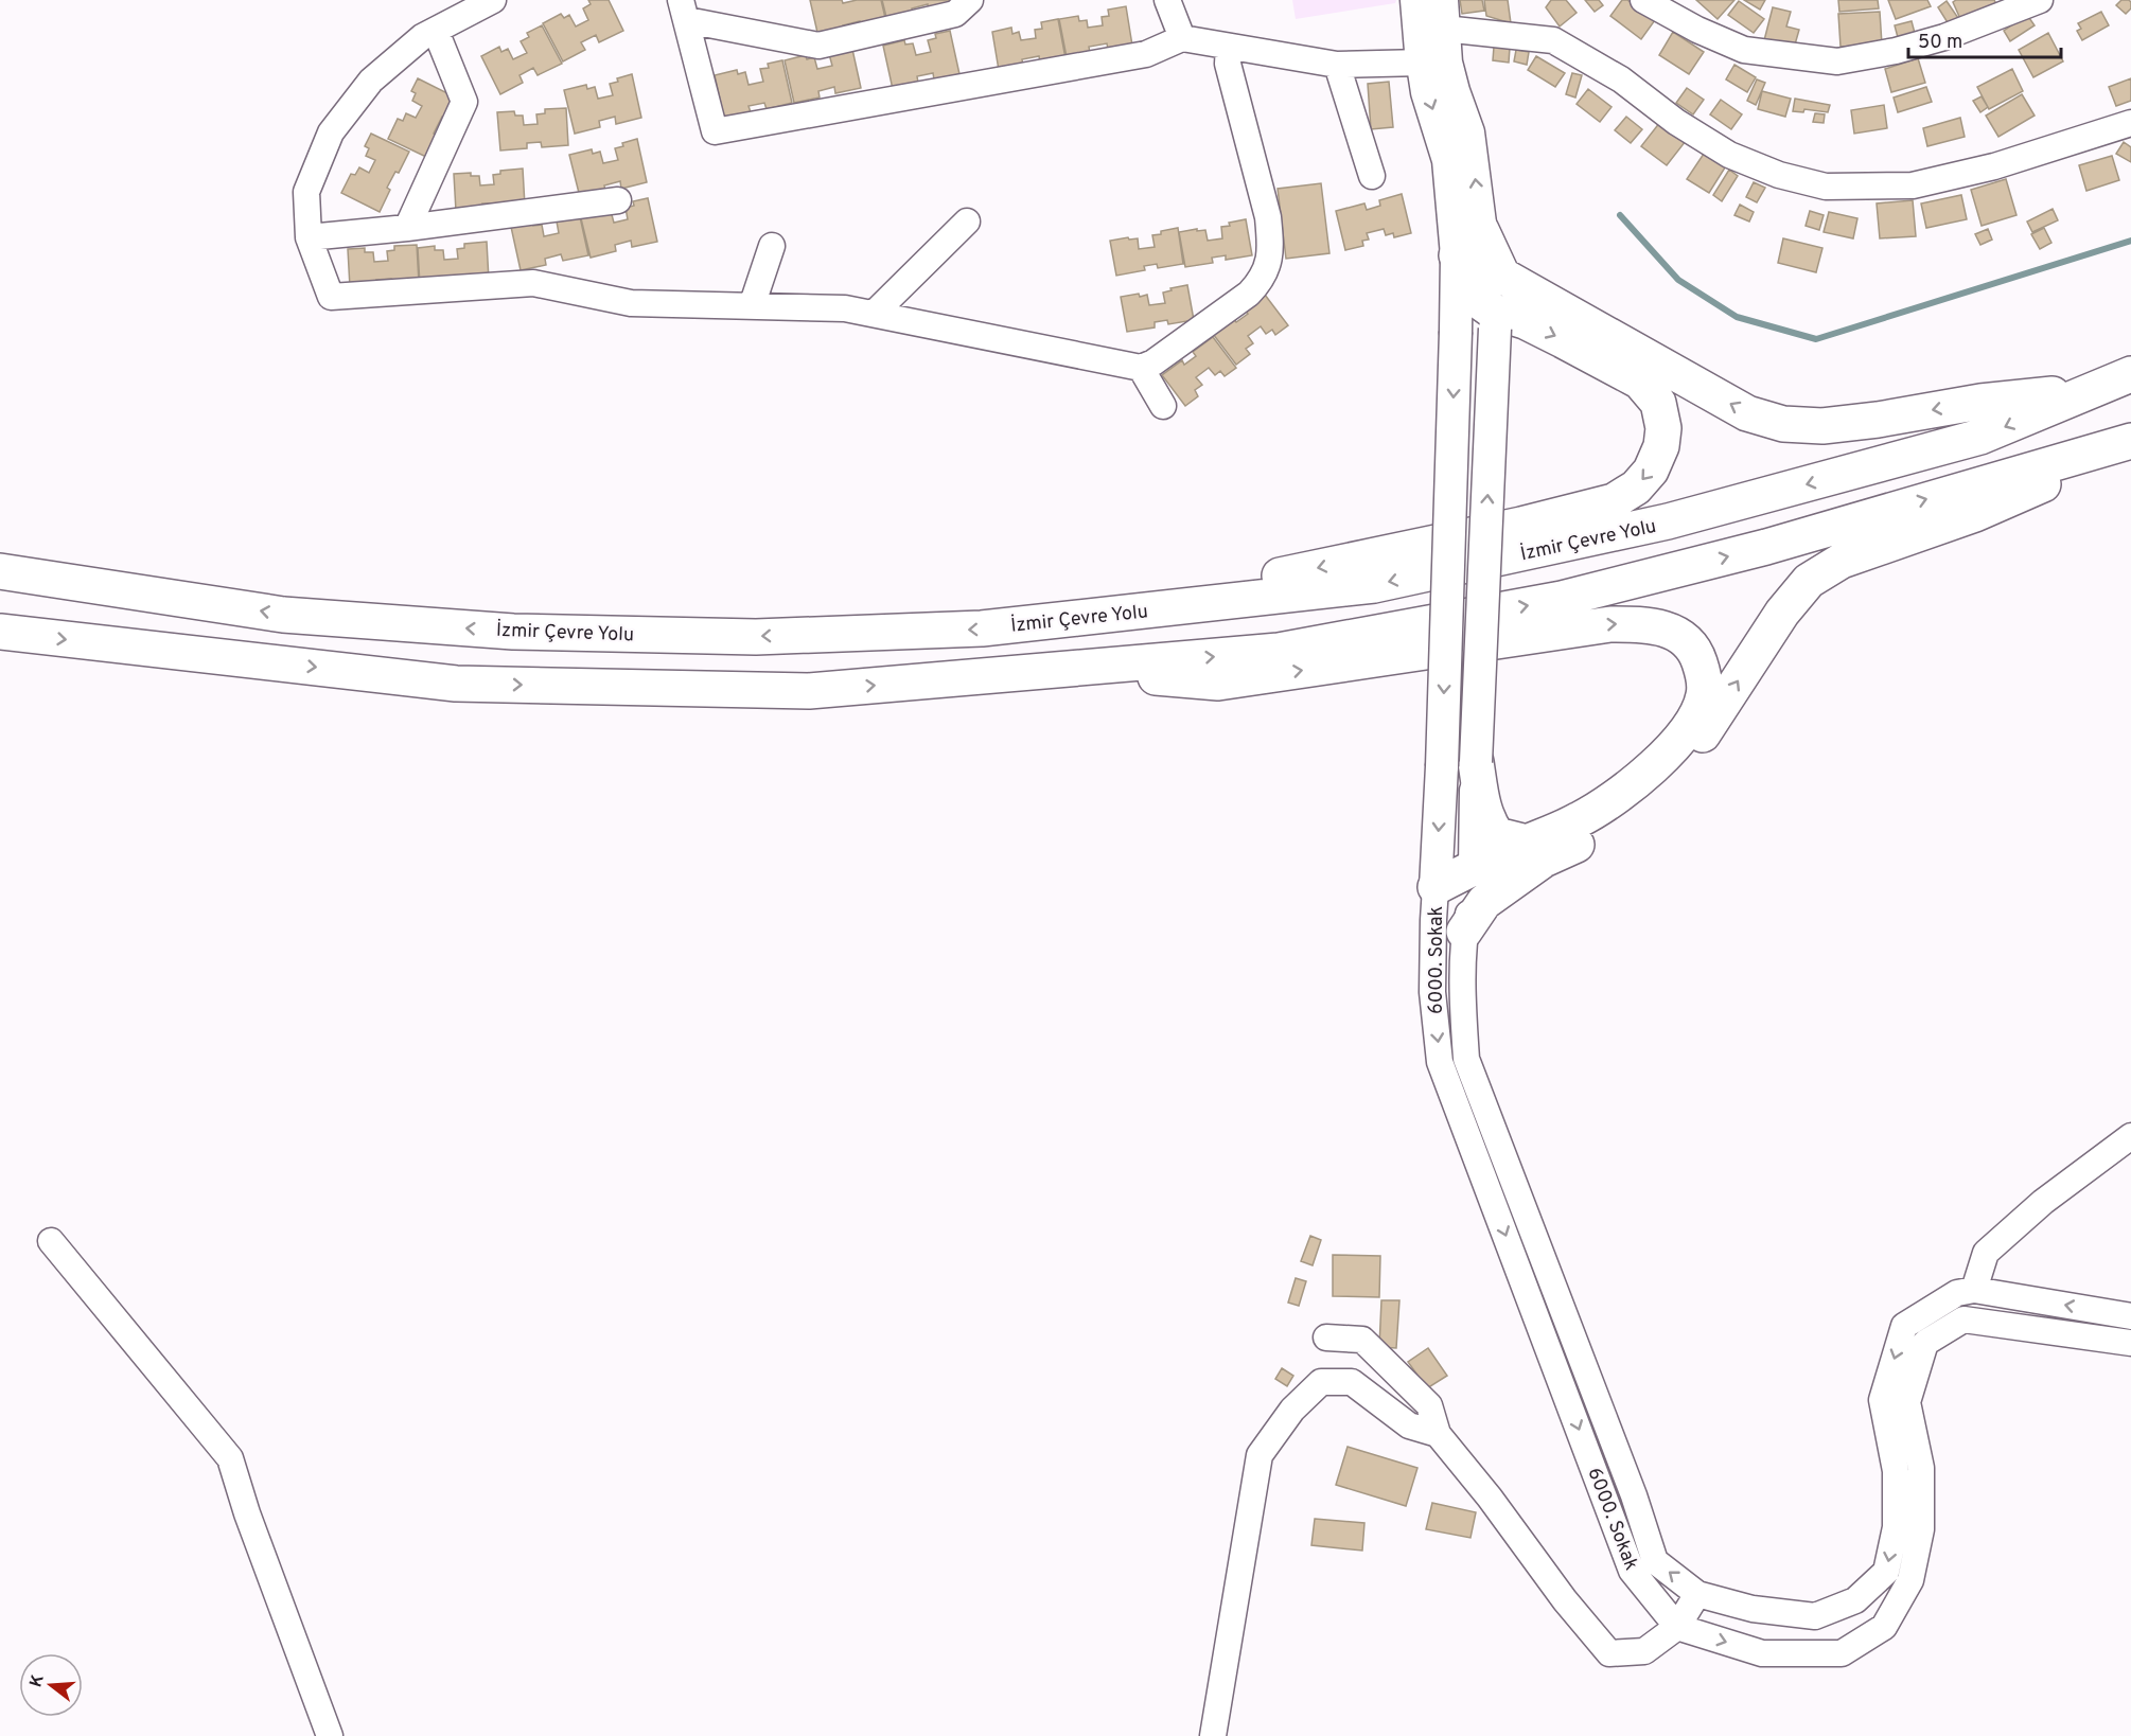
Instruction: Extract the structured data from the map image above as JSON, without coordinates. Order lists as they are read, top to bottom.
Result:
{
  "streets": {
    "highway": ["İzmir Çevre Yolu"],
    "street": ["6000. Sokak"]
  },
  "scale_bar": "50 m",
  "north": "left"
}
